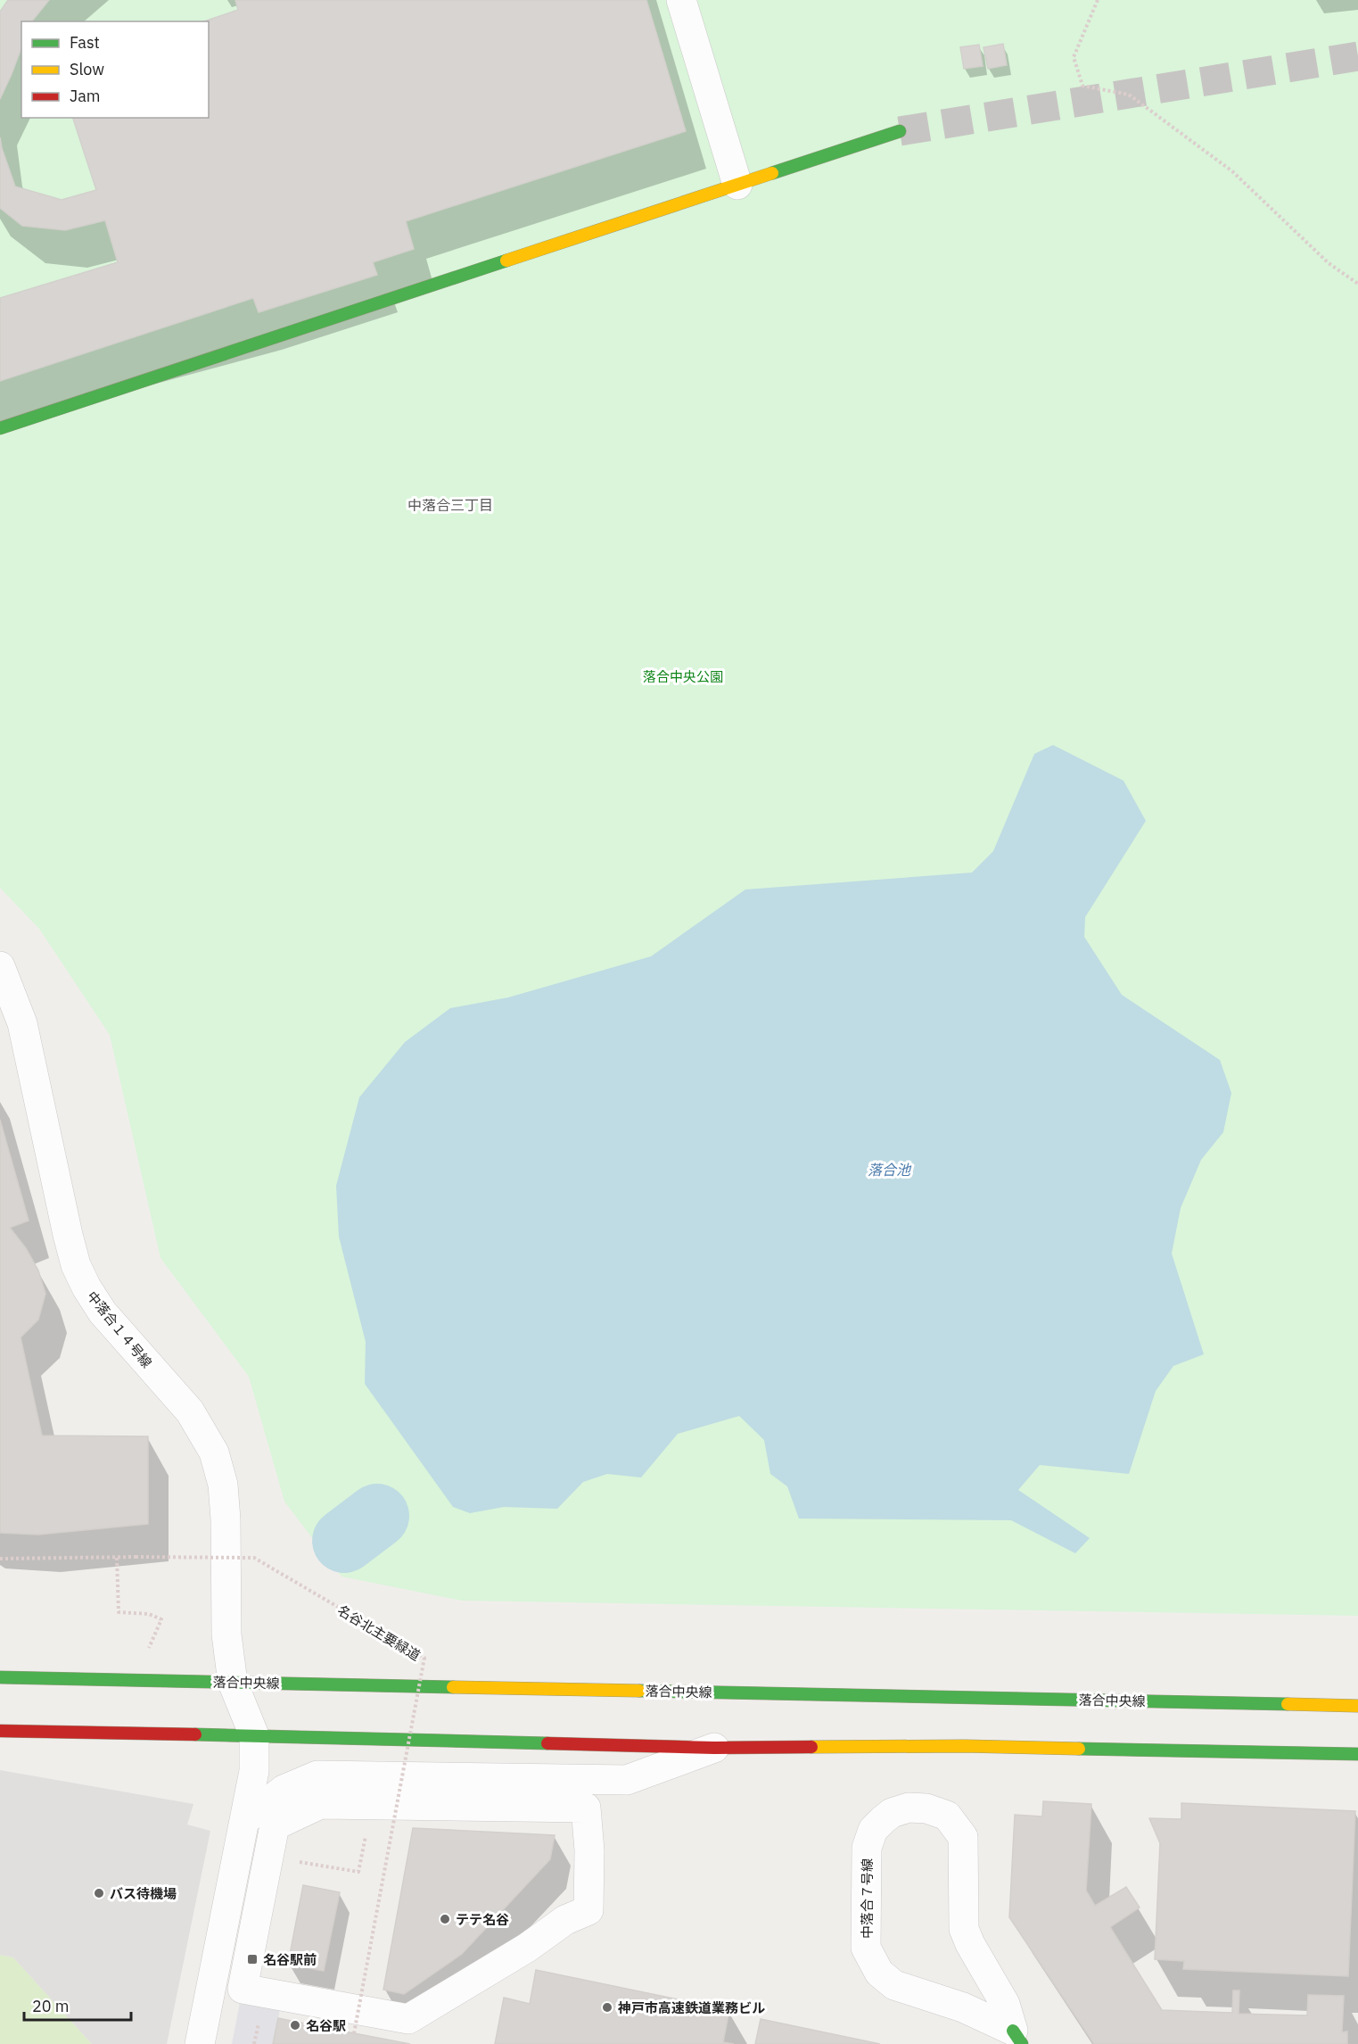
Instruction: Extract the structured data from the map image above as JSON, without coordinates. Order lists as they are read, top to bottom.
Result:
{
  "streets": {
    "street": ["中落合１４号線", "落合中央線", "中落合７号線"],
    "path": ["名谷北主要緑道"]
  },
  "crossings": [
    ["中落合１４号線", "落合中央線"]
  ],
  "districts": ["中落合三丁目"],
  "water": ["落合池"],
  "parks": ["落合中央公園"],
  "places": {
    "other": [
      "バス待機場",
      "テテ名谷",
      "神戸市高速鉄道業務ビル",
      "名谷駅"
    ],
    "transit": ["名谷駅前"]
  },
  "legend": ["Fast", "Slow", "Jam"],
  "scale_bar": "20 m"
}
